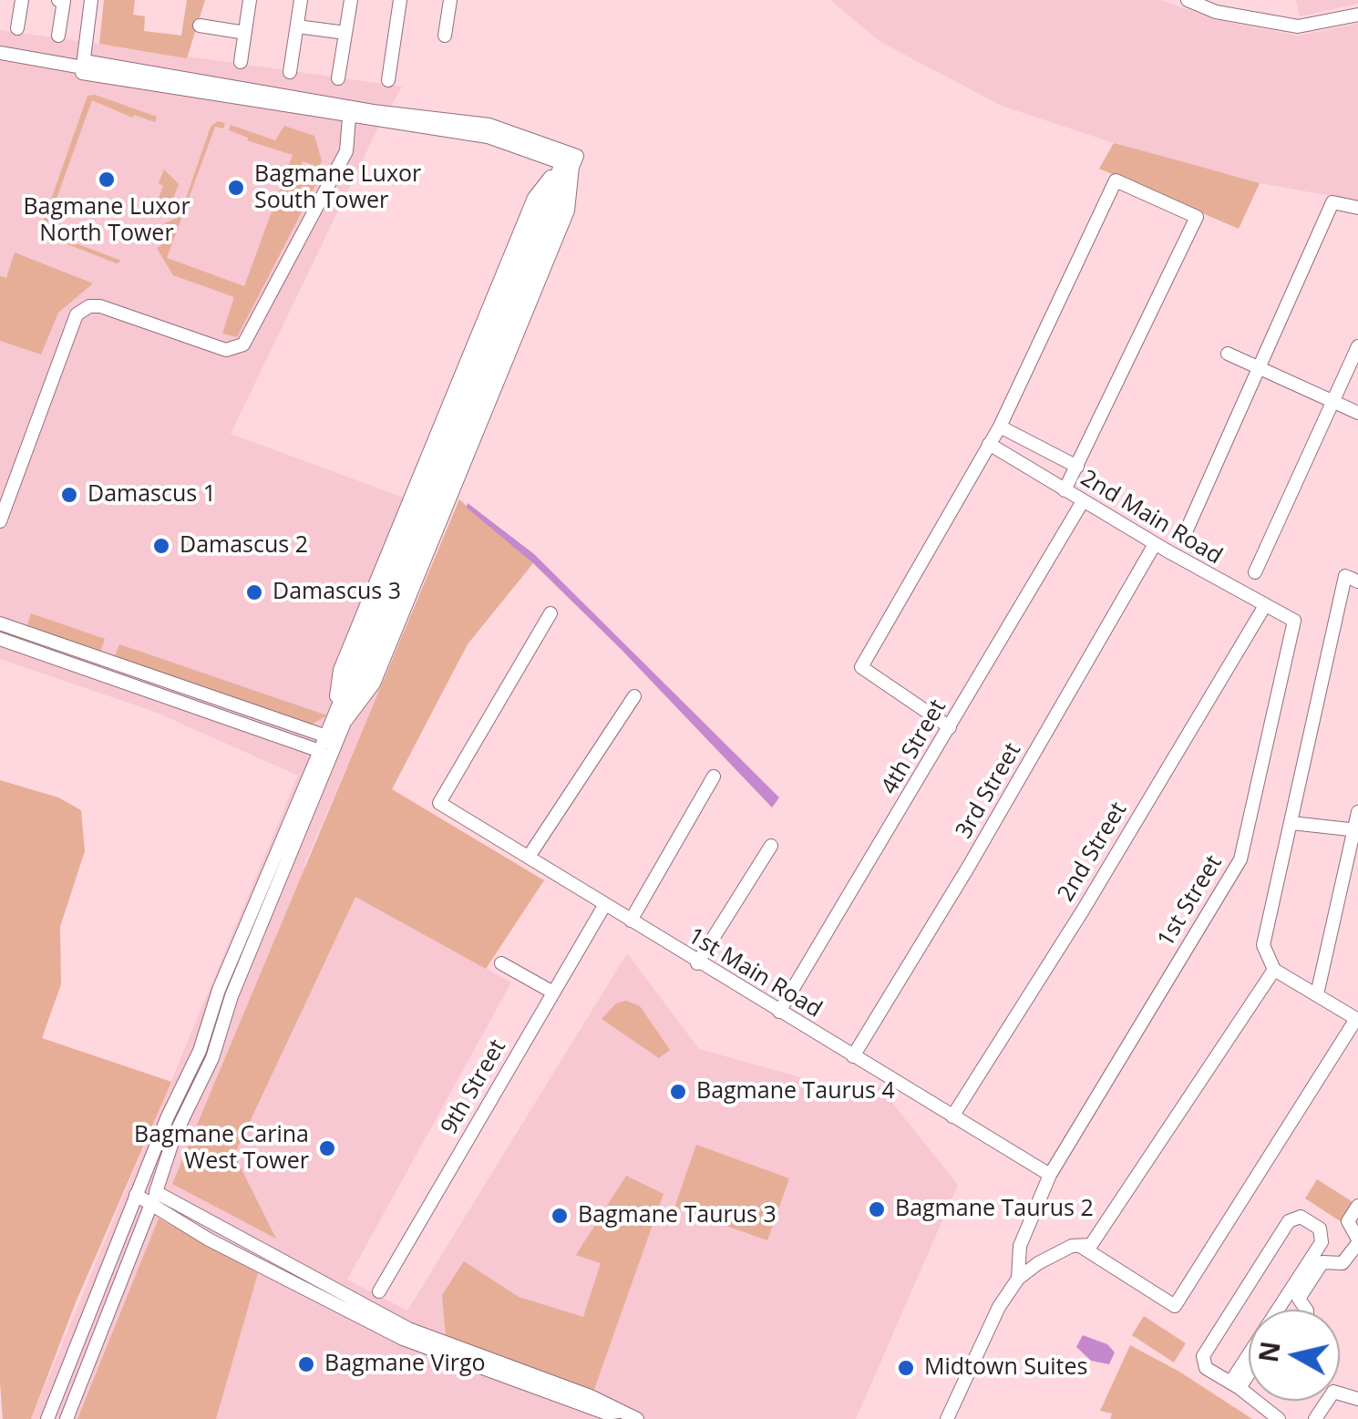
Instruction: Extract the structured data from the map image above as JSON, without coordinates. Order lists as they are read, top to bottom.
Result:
{
  "streets": {
    "street": [
      "2nd Main Road",
      "4th Street",
      "3rd Street",
      "2nd Street",
      "1st Street",
      "1st Main Road",
      "9th Street"
    ]
  },
  "crossings": [
    ["2nd Main Road", "4th Street"],
    ["2nd Main Road", "3rd Street"],
    ["2nd Main Road", "2nd Street"],
    ["2nd Main Road", "1st Street"],
    ["4th Street", "1st Main Road"],
    ["3rd Street", "1st Main Road"],
    ["2nd Street", "1st Main Road"],
    ["1st Street", "1st Main Road"],
    ["1st Main Road", "9th Street"]
  ],
  "places": [
    "Bagmane Luxor North Tower",
    "Bagmane Luxor South Tower",
    "Damascus 1",
    "Damascus 2",
    "Damascus 3",
    "Bagmane Taurus 4",
    "Bagmane Carina West Tower",
    "Bagmane Taurus 2",
    "Bagmane Taurus 3",
    "Bagmane Virgo",
    "Midtown Suites"
  ],
  "north": "left"
}
